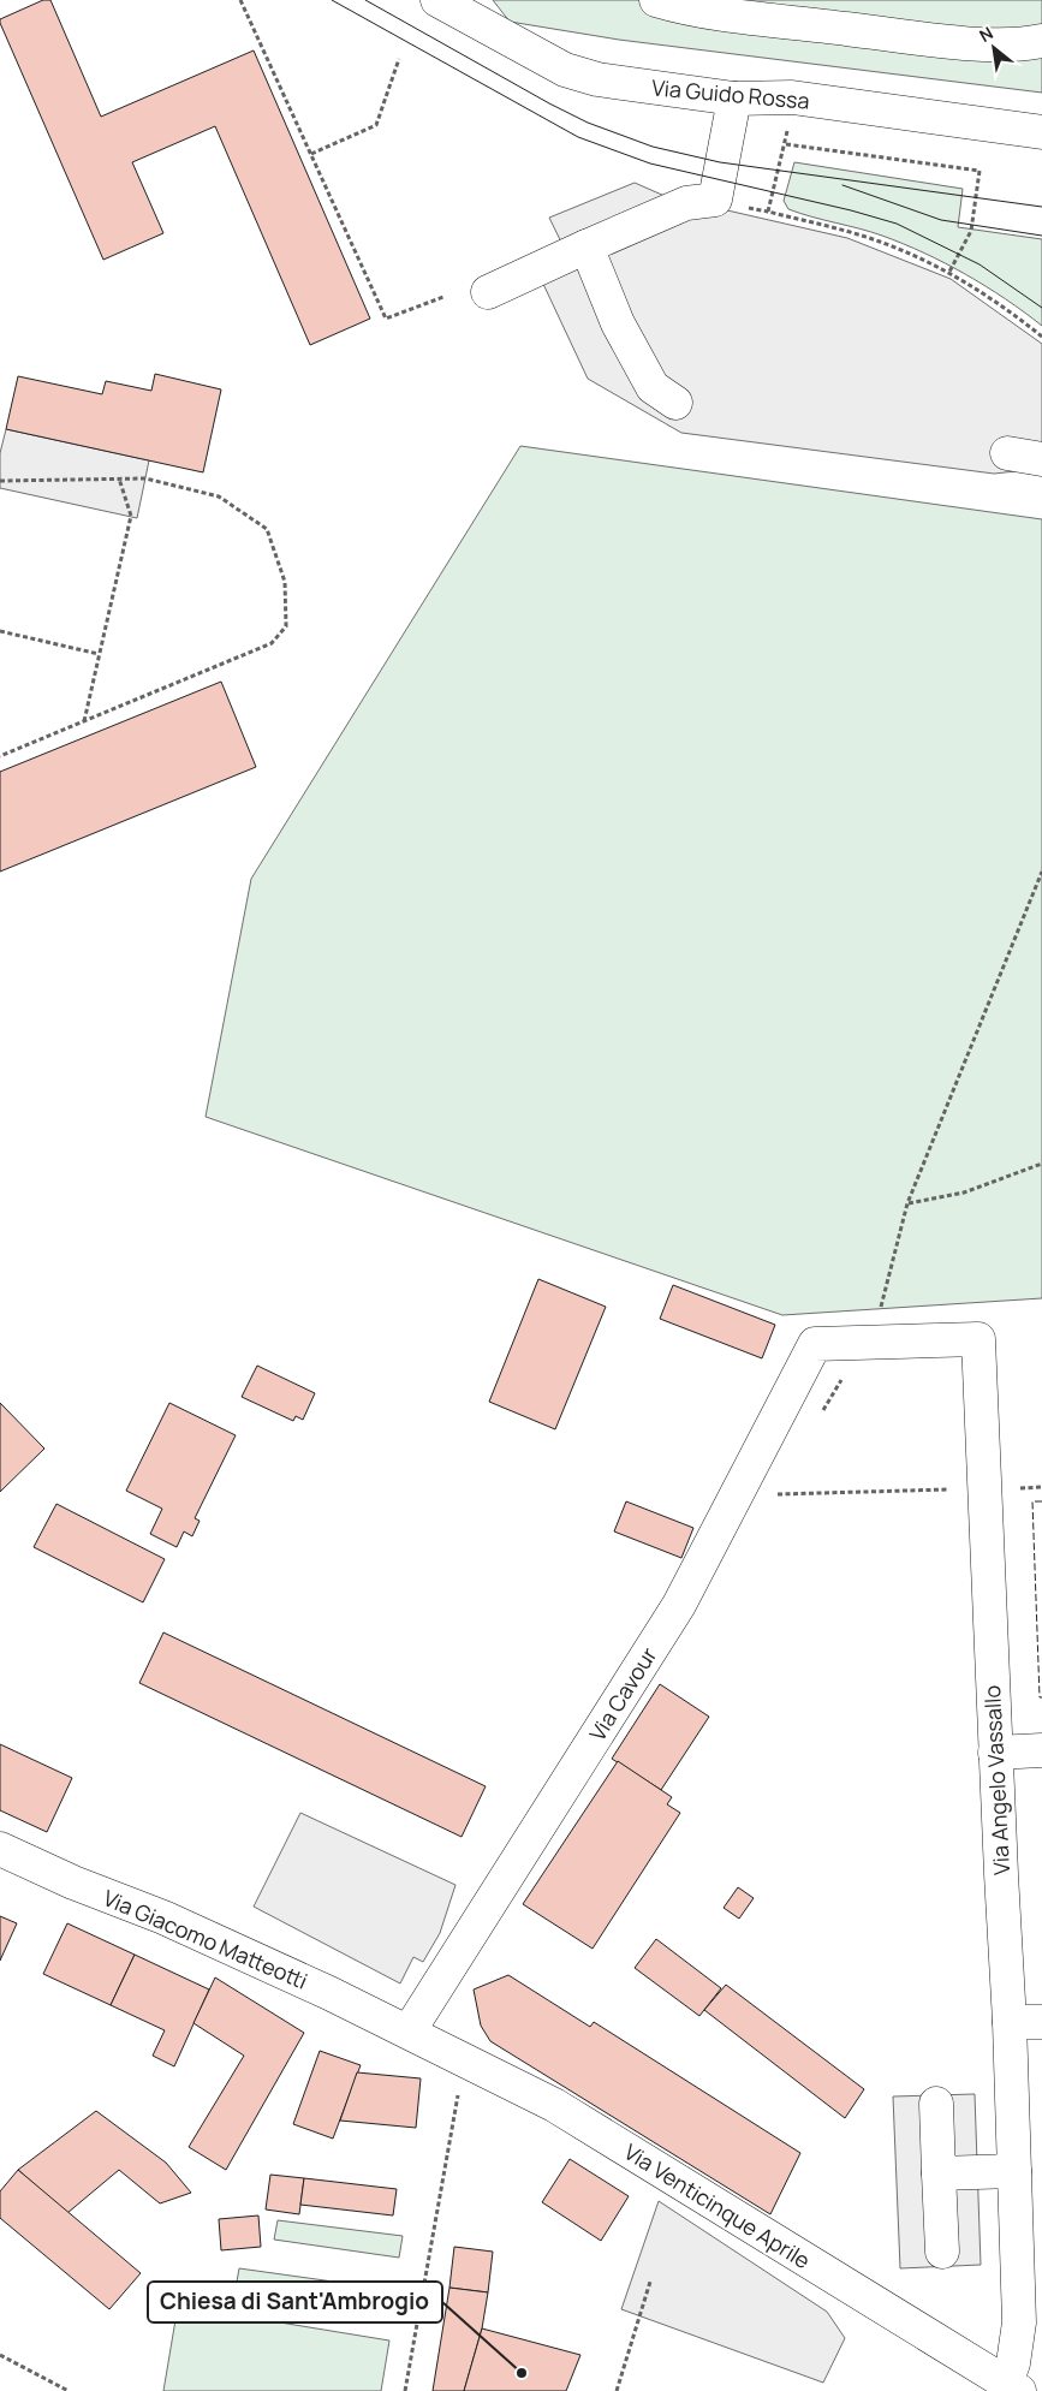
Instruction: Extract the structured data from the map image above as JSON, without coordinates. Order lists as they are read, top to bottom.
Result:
{
  "streets": {
    "street": [
      "Via Guido Rossa",
      "Via Cavour",
      "Via Angelo Vassallo",
      "Via Giacomo Matteotti",
      "Via Venticinque Aprile"
    ]
  },
  "crossings": [
    ["Via Cavour", "Via Angelo Vassallo"],
    ["Via Cavour", "Via Giacomo Matteotti"],
    ["Via Cavour", "Via Venticinque Aprile"],
    ["Via Angelo Vassallo", "Via Venticinque Aprile"],
    ["Via Giacomo Matteotti", "Via Venticinque Aprile"]
  ],
  "places": ["Chiesa di Sant'Ambrogio"],
  "north": "top left"
}
